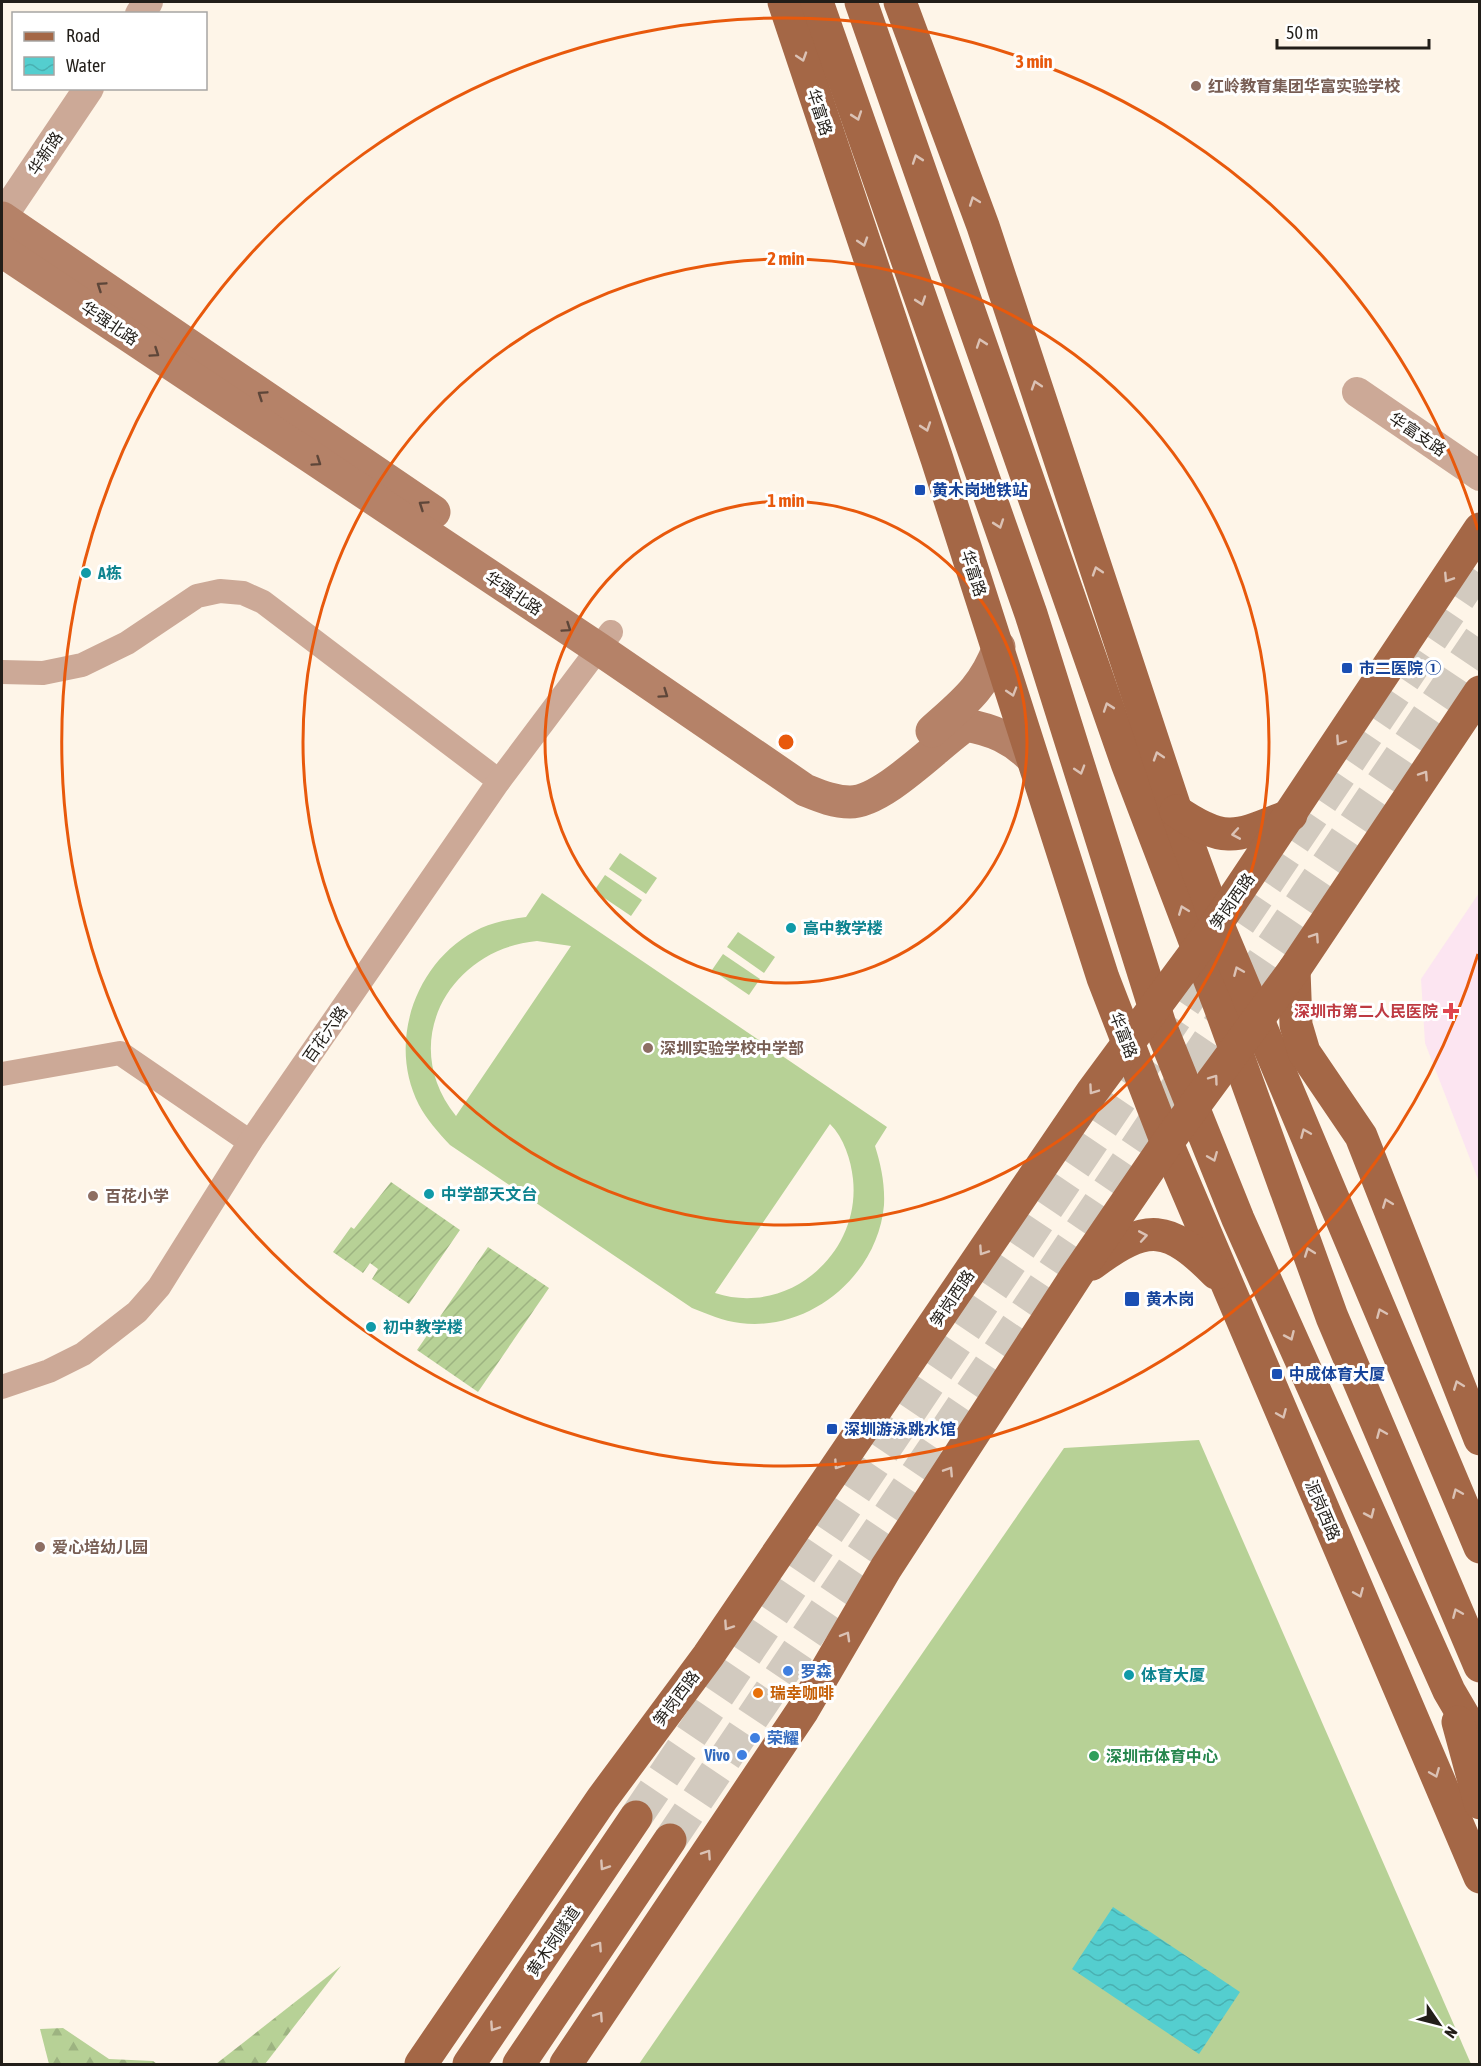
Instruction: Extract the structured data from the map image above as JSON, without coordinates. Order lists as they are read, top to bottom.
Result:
{
  "streets": {
    "main road": [
      "华富路",
      "华强北路",
      "笋岗西路",
      "泥岗西路",
      "黄木岗隧道"
    ],
    "street": ["华新路", "华富支路", "百花六路"]
  },
  "crossings": [
    ["华富路", "华强北路"],
    ["华富路", "笋岗西路"],
    ["华富路", "泥岗西路"],
    ["华新路", "华强北路"],
    ["华强北路", "百花六路"]
  ],
  "places": {
    "other": [
      "红岭教育集团华富实验学校",
      "A栋",
      "高中教学楼",
      "深圳实验学校中学部",
      "中学部天文台",
      "百花小学",
      "初中教学楼",
      "爱心培幼儿园",
      "罗森",
      "体育大厦",
      "瑞幸咖啡",
      "荣耀",
      "Vivo",
      "深圳市体育中心"
    ],
    "transit": [
      "黄木岗地铁站",
      "市二医院 ①",
      "黄木岗",
      "中成体育大厦",
      "深圳游泳跳水馆"
    ],
    "health": ["深圳市第二人民医院"]
  },
  "legend": ["Road", "Water"],
  "scale_bar": "50 m",
  "north": "bottom right",
  "rings": ["3 min", "2 min", "1 min"]
}
